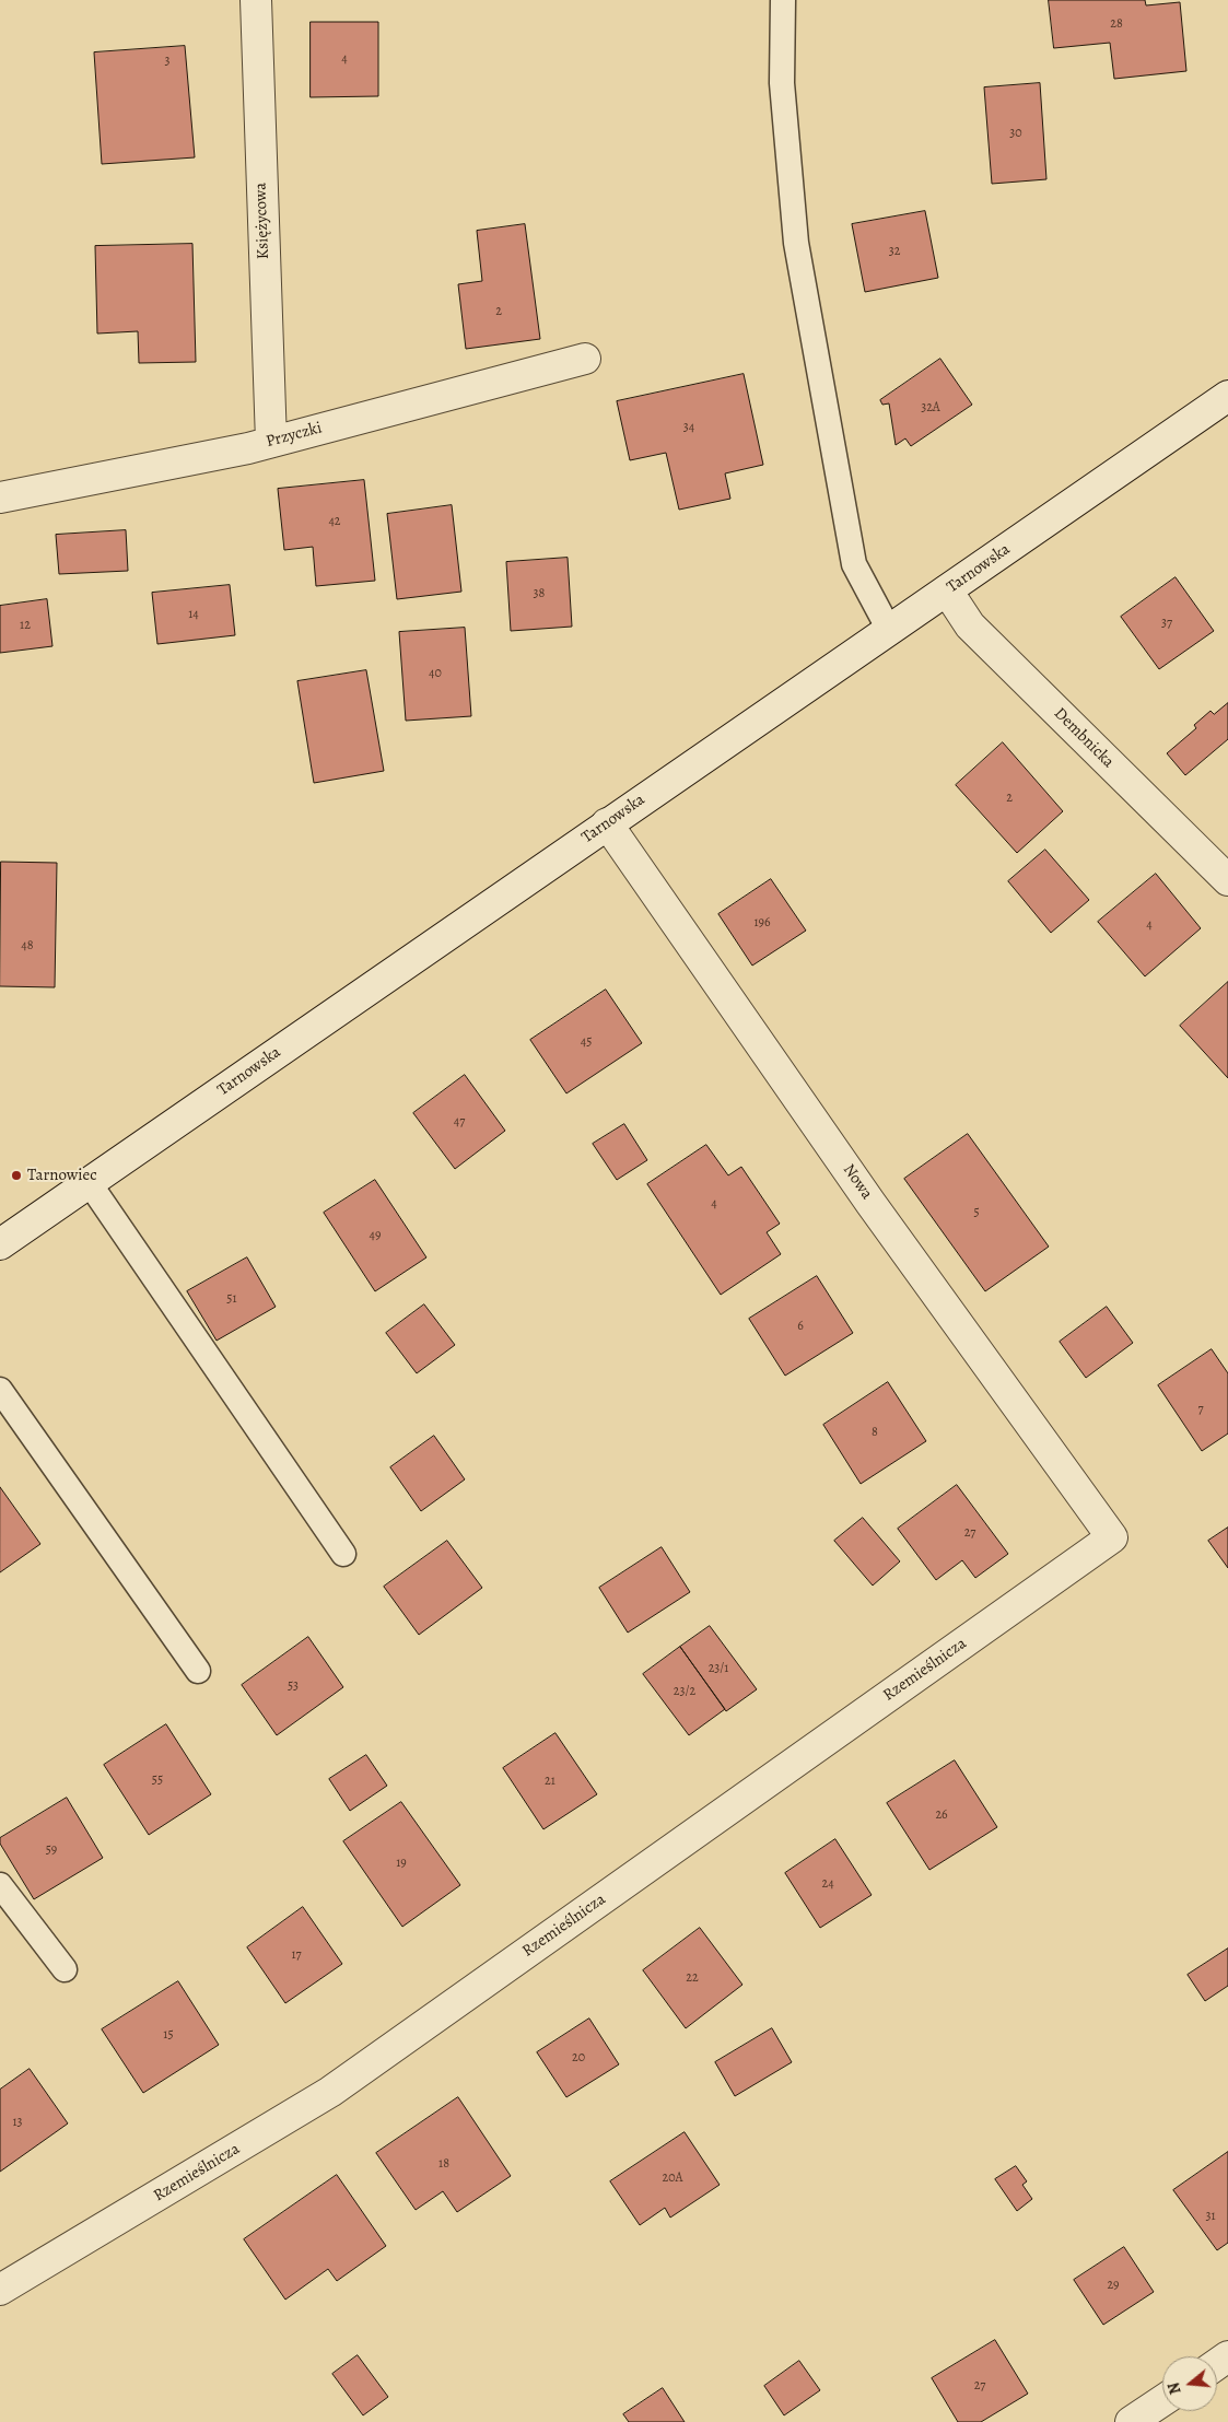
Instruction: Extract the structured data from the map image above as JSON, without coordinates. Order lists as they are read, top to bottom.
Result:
{
  "streets": {
    "street": [
      "Księżycowa",
      "Przyczki",
      "Tarnowska",
      "Dembnicka",
      "Nowa",
      "Rzemieślnicza"
    ]
  },
  "crossings": [
    ["Księżycowa", "Przyczki"],
    ["Tarnowska", "Dembnicka"],
    ["Tarnowska", "Nowa"],
    ["Nowa", "Rzemieślnicza"]
  ],
  "places": ["Tarnowiec"],
  "house_numbers": [
    "28",
    "4",
    "3",
    "30",
    "32",
    "2",
    "32A",
    "34",
    "42",
    "38",
    "14",
    "37",
    "12",
    "40",
    "2",
    "196",
    "4",
    "48",
    "45",
    "47",
    "4",
    "5",
    "49",
    "51",
    "6",
    "7",
    "8",
    "27",
    "23/1",
    "53",
    "23/2",
    "55",
    "21",
    "26",
    "59",
    "19",
    "24",
    "17",
    "22",
    "15",
    "20",
    "13",
    "18",
    "20A",
    "31",
    "29",
    "27"
  ],
  "north": "left"
}
